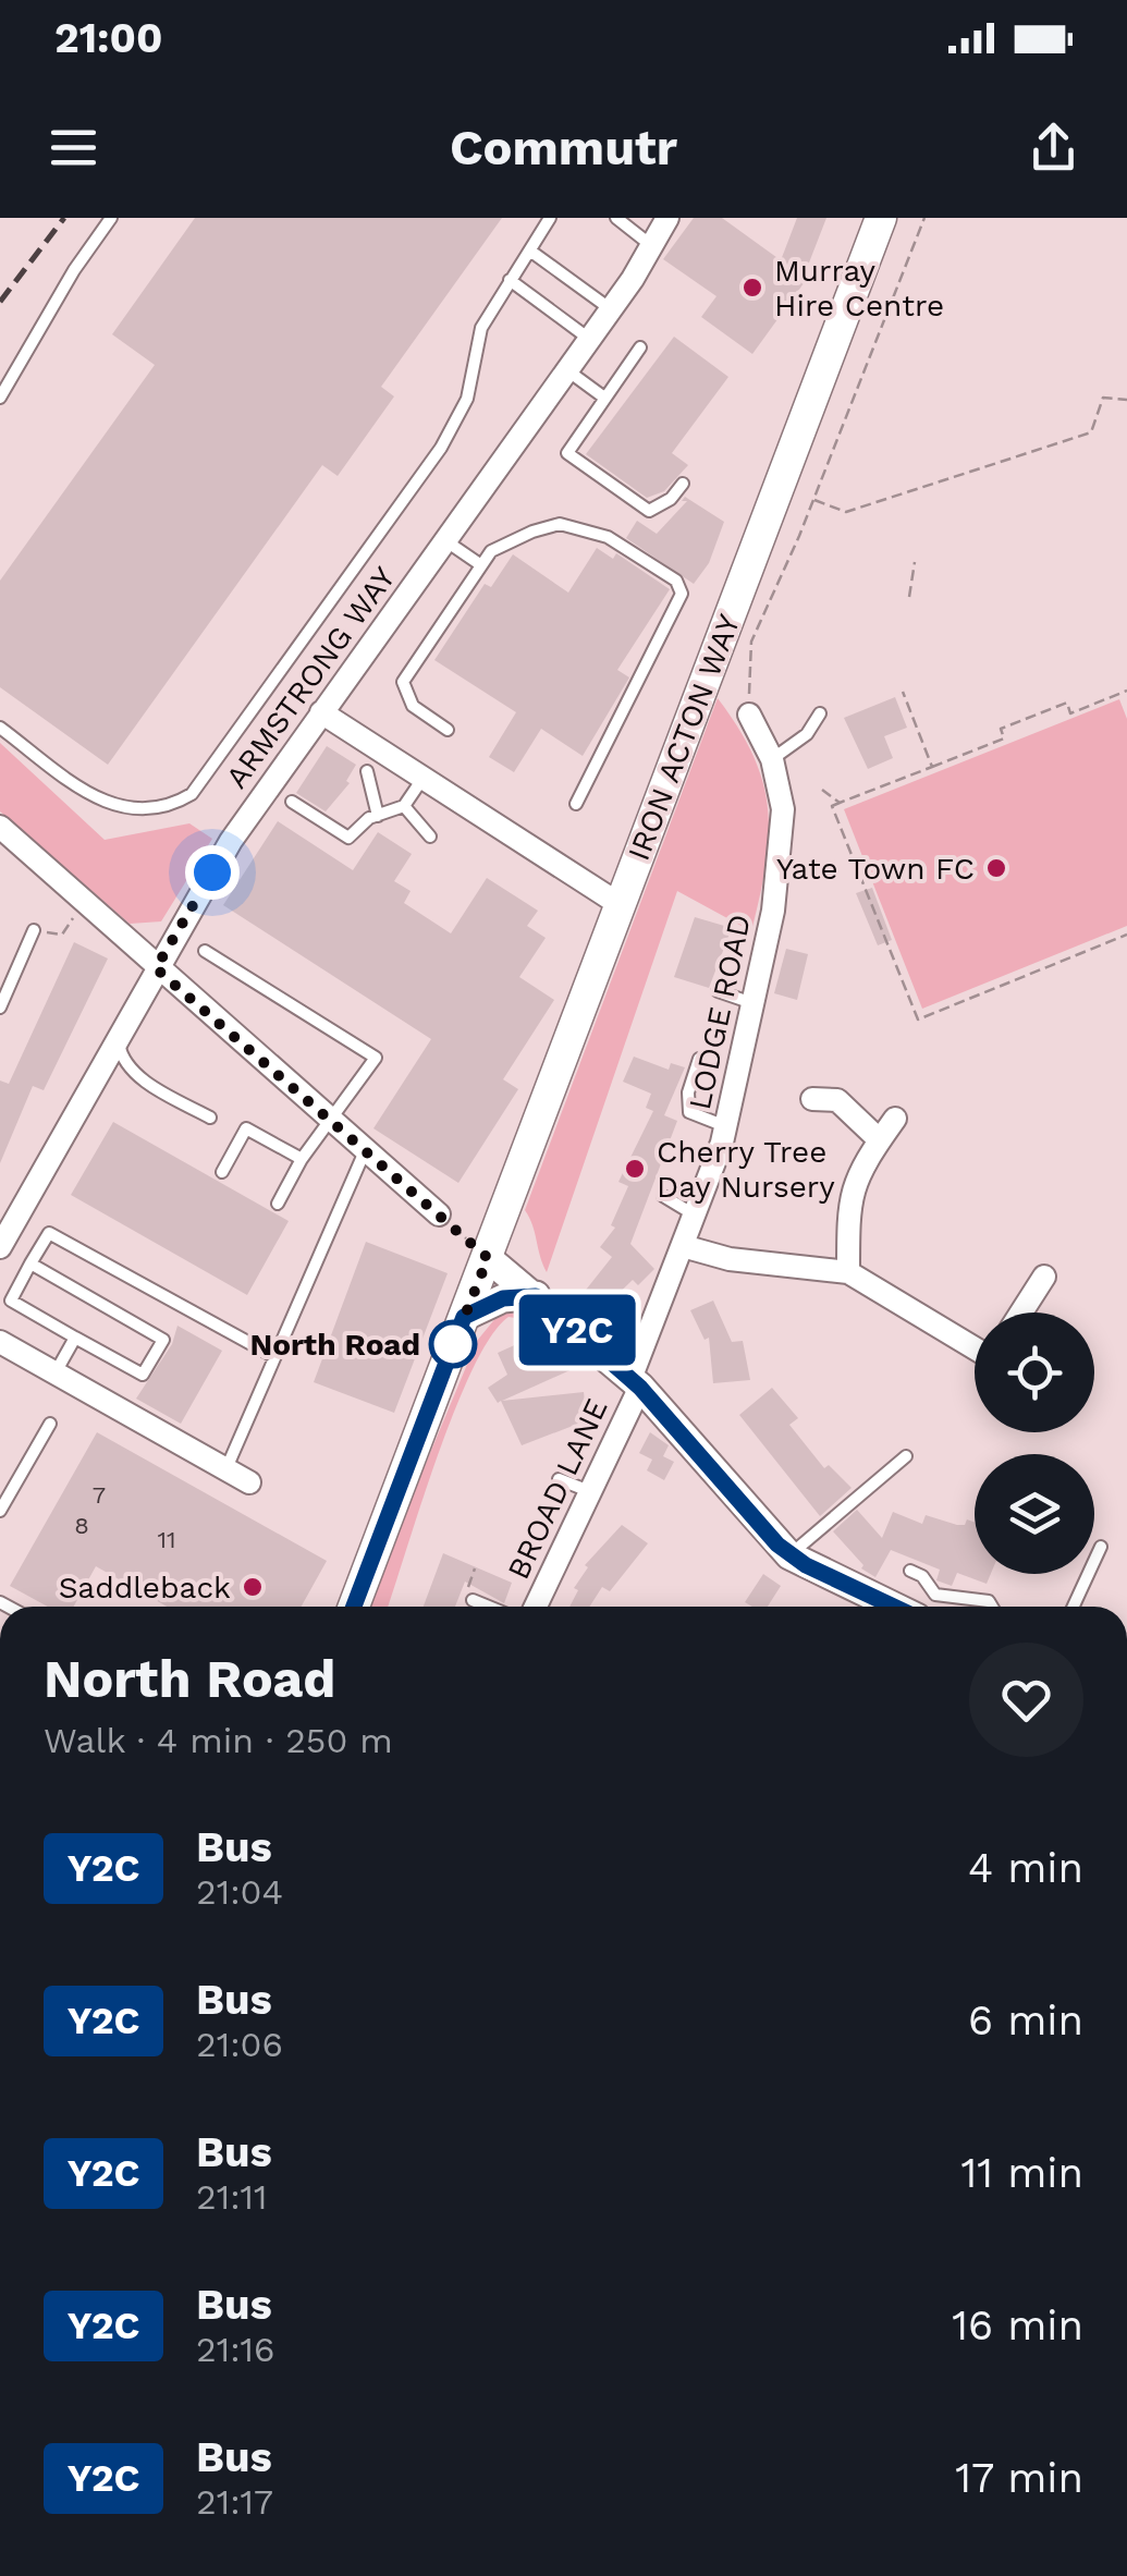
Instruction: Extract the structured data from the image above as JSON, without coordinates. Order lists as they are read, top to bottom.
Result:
{
  "streets": {
    "main road": ["IRON ACTON WAY"],
    "street": ["ARMSTRONG WAY", "LODGE ROAD", "BROAD LANE"]
  },
  "crossings": [
    ["LODGE ROAD", "BROAD LANE"]
  ],
  "places": [
    "Murray Hire Centre",
    "Yate Town FC",
    "Cherry Tree Day Nursery",
    "North Road",
    "Saddleback"
  ],
  "lines": ["bus line Y2C"],
  "house_numbers": ["7", "8", "11"],
  "page": {
    "status": "21:00",
    "header": "Commutr",
    "on_map": "Y2C",
    "heading": ["North Road", "Walk · 4 min · 250 m"],
    "list": [
      {
        "mark": "Y2C",
        "name": "Bus",
        "note": "21:04",
        "value": "4 min"
      },
      {
        "mark": "Y2C",
        "name": "Bus",
        "note": "21:06",
        "value": "6 min"
      },
      {
        "mark": "Y2C",
        "name": "Bus",
        "note": "21:11",
        "value": "11 min"
      },
      {
        "mark": "Y2C",
        "name": "Bus",
        "note": "21:16",
        "value": "16 min"
      },
      {
        "mark": "Y2C",
        "name": "Bus",
        "note": "21:17",
        "value": "17 min"
      }
    ]
  }
}
